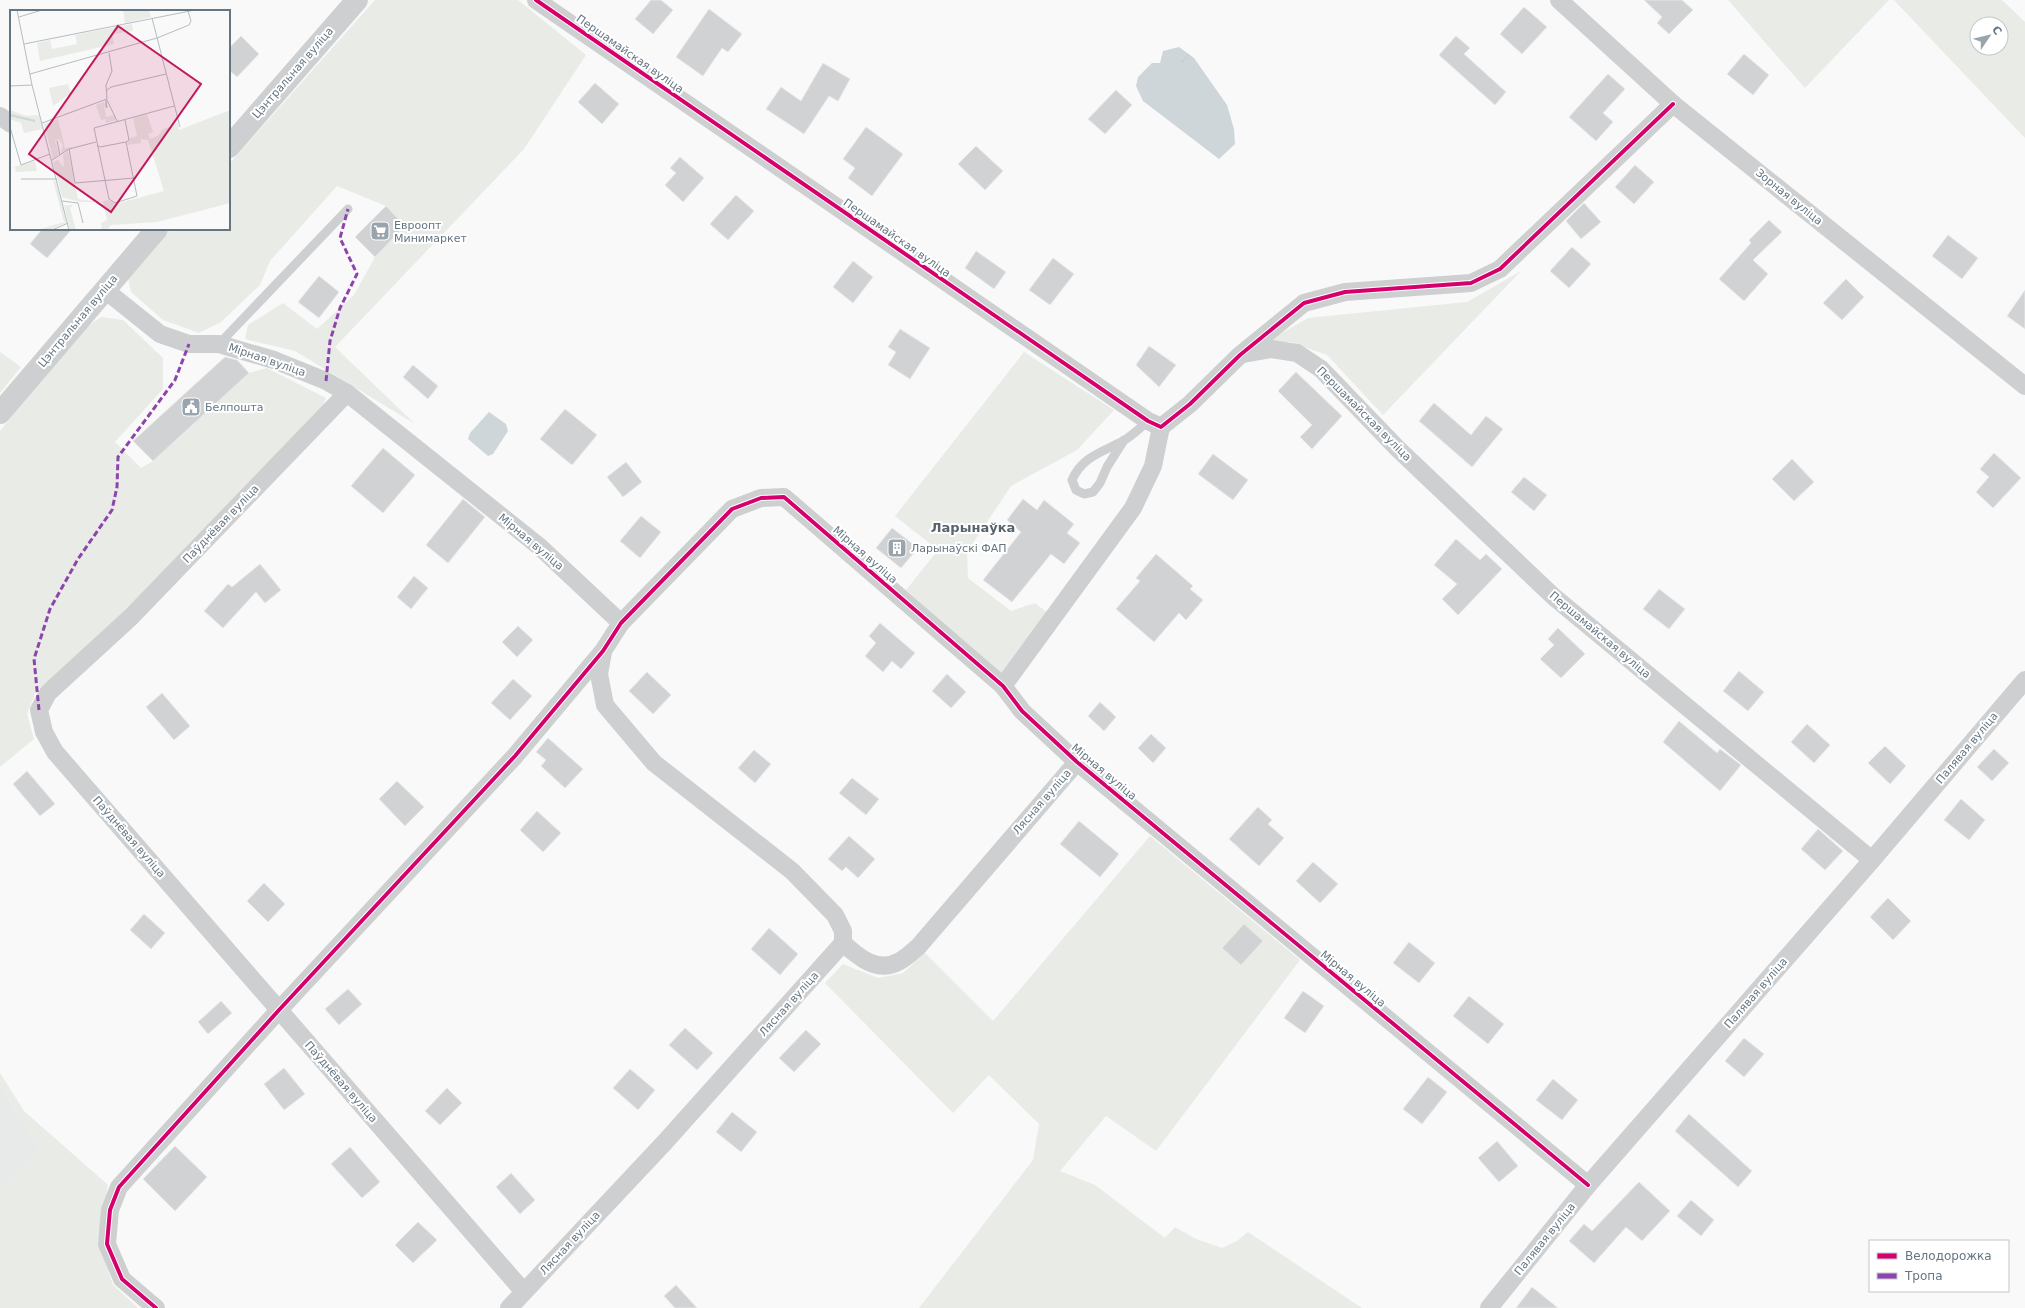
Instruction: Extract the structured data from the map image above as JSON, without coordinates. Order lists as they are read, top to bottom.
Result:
{
  "streets": {
    "street": [
      "Першамайская вуліца",
      "Цэнтральная вуліца",
      "Зорная вуліца",
      "Мірная вуліца",
      "Паўднёвая вуліца",
      "Палявая вуліца",
      "Лясная вуліца"
    ]
  },
  "crossings": [
    ["Першамайская вуліца", "Палявая вуліца"],
    ["Цэнтральная вуліца", "Мірная вуліца"],
    ["Мірная вуліца", "Паўднёвая вуліца"],
    ["Мірная вуліца", "Палявая вуліца"],
    ["Мірная вуліца", "Лясная вуліца"],
    ["Паўднёвая вуліца", "Лясная вуліца"]
  ],
  "districts": ["Ларынаўка"],
  "places": {
    "supermarket": ["Евроопт Минимаркет"],
    "public building": ["Белпошта"],
    "building": ["Ларынаўскі ФАП"]
  },
  "legend": ["Велодорожка", "Тропа"],
  "north": "top right"
}
